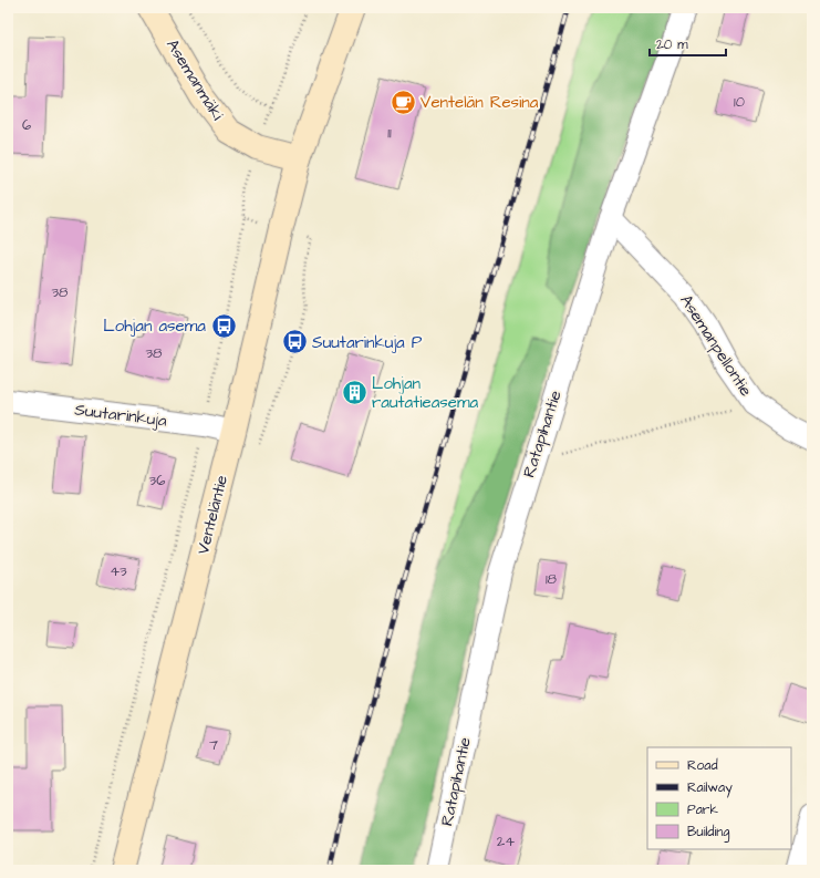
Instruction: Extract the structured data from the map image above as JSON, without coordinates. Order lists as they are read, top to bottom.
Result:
{
  "streets": {
    "street": [
      "Asemanmäki",
      "Asemanpellontie",
      "Suutarinkuja",
      "Ratapihantie",
      "Venteläntie"
    ]
  },
  "crossings": [
    ["Asemanmäki", "Venteläntie"],
    ["Asemanpellontie", "Ratapihantie"],
    ["Suutarinkuja", "Venteläntie"]
  ],
  "places": {
    "cafe": ["Ventelän Resina"],
    "bus stop": ["Lohjan asema", "Suutarinkuja P"],
    "building": ["Lohjan rautatieasema"]
  },
  "house_numbers": [
    "10",
    "6",
    "11",
    "38",
    "38",
    "36",
    "43",
    "18",
    "7",
    "24"
  ],
  "legend": [
    "Road",
    "Railway",
    "Park",
    "Building"
  ],
  "scale_bar": "20 m"
}
